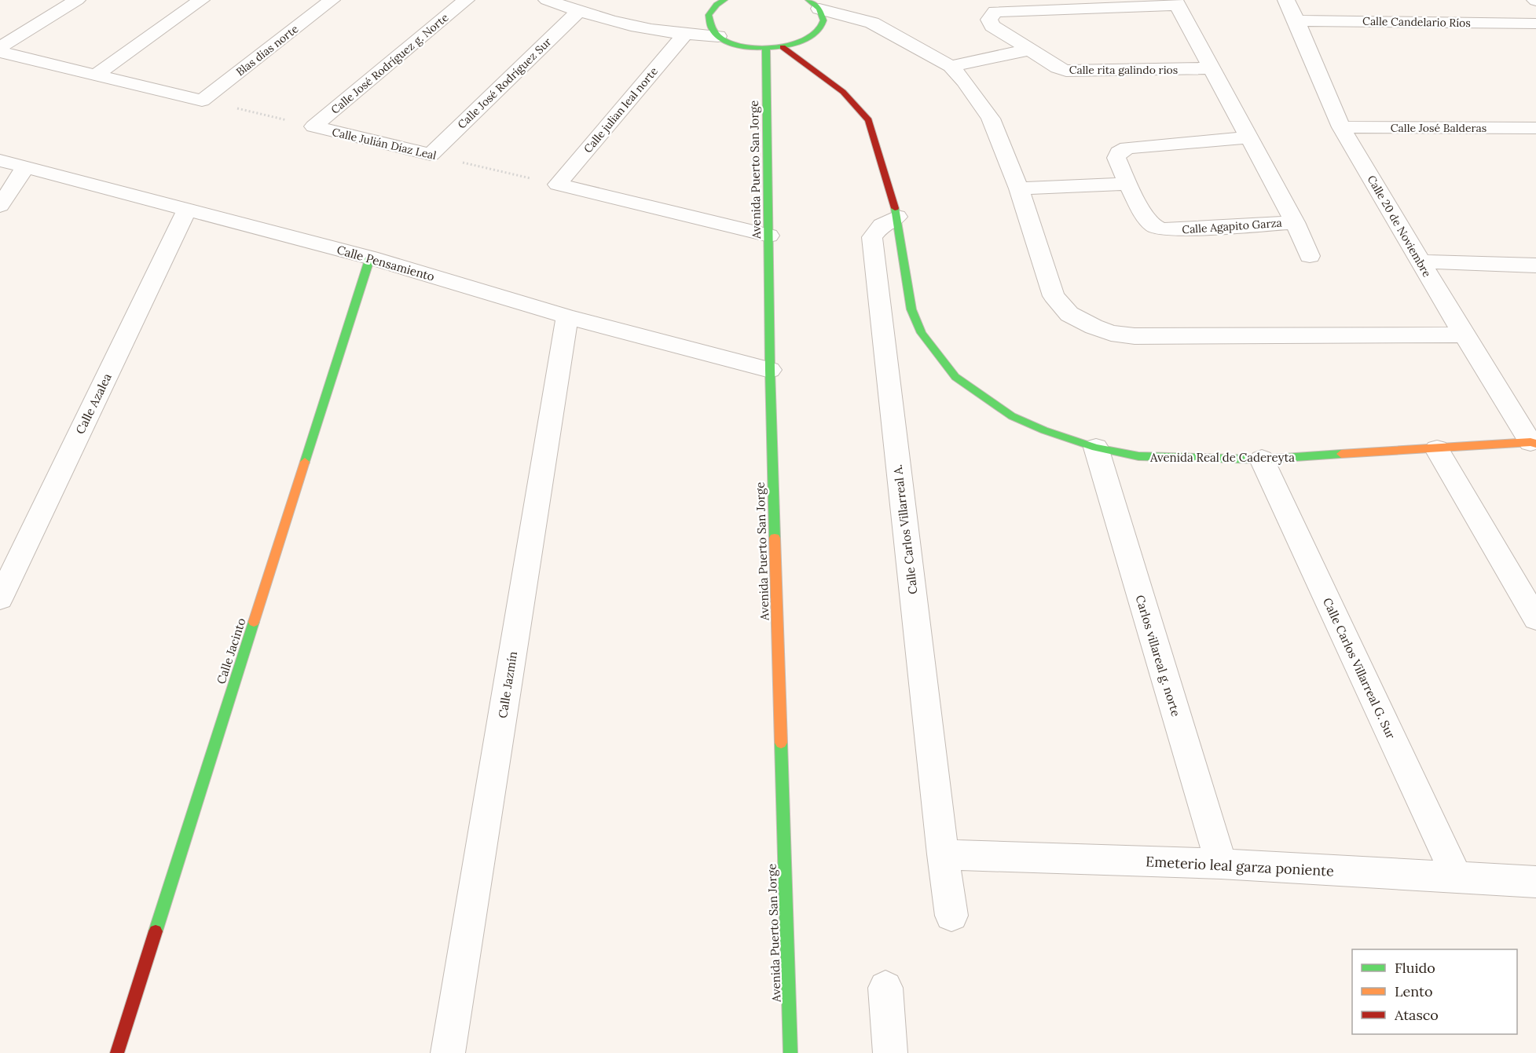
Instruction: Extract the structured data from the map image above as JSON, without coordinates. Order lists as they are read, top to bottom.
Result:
{
  "streets": {
    "street": [
      "Calle Candelario Ríos",
      "Blas dias norte",
      "Calle José Rodríguez g. Norte",
      "Calle rita galindo rios",
      "Calle José Rodríguez Sur",
      "Calle julian leal norte",
      "Calle José Balderas",
      "Calle Julián Díaz Leal",
      "Avenida Puerto San Jorge",
      "Calle Agapito Garza",
      "Calle 20 de Noviembre",
      "Calle Pensamiento",
      "Calle Azalea",
      "Avenida Real de Cadereyta",
      "Calle Carlos Villarreal A.",
      "Calle Jacinto",
      "Carlos villareal g. norte",
      "Calle Carlos Villarreal G. Sur",
      "Calle Jazmín",
      "Emeterio leal garza poniente"
    ]
  },
  "crossings": [
    ["Calle Candelario Ríos", "Calle 20 de Noviembre"],
    ["Calle José Rodríguez g. Norte", "Calle Julián Díaz Leal"],
    ["Calle José Rodríguez Sur", "Calle Julián Díaz Leal"],
    ["Calle julian leal norte", "Calle Julián Díaz Leal"],
    ["Calle José Balderas", "Calle 20 de Noviembre"],
    ["Avenida Puerto San Jorge", "Calle Pensamiento"],
    ["Calle 20 de Noviembre", "Avenida Real de Cadereyta"],
    ["Calle Pensamiento", "Calle Azalea"],
    ["Calle Pensamiento", "Calle Jacinto"],
    ["Calle Pensamiento", "Calle Jazmín"],
    ["Avenida Real de Cadereyta", "Calle Carlos Villarreal A."],
    ["Avenida Real de Cadereyta", "Carlos villareal g. norte"],
    ["Avenida Real de Cadereyta", "Calle Carlos Villarreal G. Sur"],
    ["Calle Carlos Villarreal A.", "Emeterio leal garza poniente"],
    ["Carlos villareal g. norte", "Emeterio leal garza poniente"],
    ["Calle Carlos Villarreal G. Sur", "Emeterio leal garza poniente"]
  ],
  "legend": ["Fluido", "Lento", "Atasco"]
}
